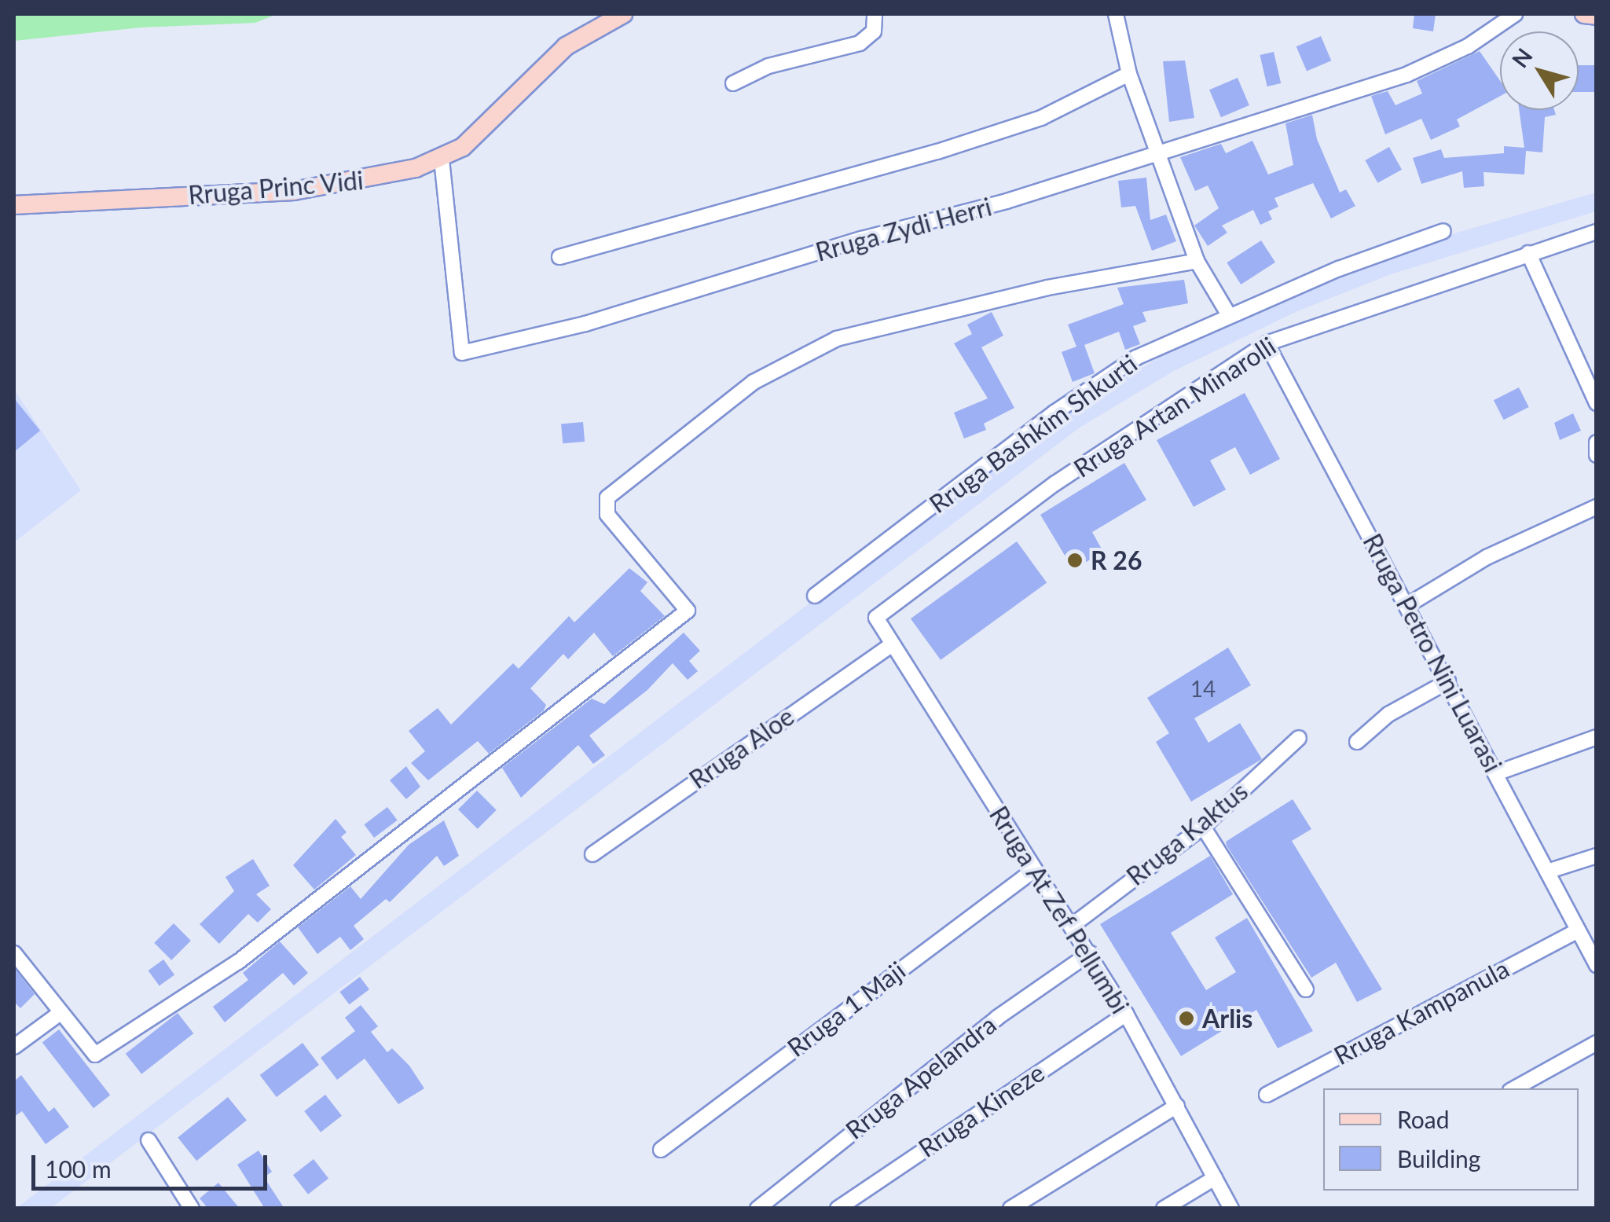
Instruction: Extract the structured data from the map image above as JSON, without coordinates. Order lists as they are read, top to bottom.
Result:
{
  "streets": {
    "street": [
      "Rruga Princ Vidi",
      "Rruga Zydi Herri",
      "Rruga Artan Minarolli",
      "Rruga Bashkim Shkurti",
      "Rruga Petro Nini Luarasi",
      "Rruga Aloe",
      "Rruga Kaktus",
      "Rruga At Zef Pellumbi",
      "Rruga 1 Maji",
      "Rruga Kampanula",
      "Rruga Apelandra",
      "Rruga Kineze"
    ]
  },
  "crossings": [
    ["Rruga Princ Vidi", "Rruga Zydi Herri"],
    ["Rruga Artan Minarolli", "Rruga Petro Nini Luarasi"],
    ["Rruga Artan Minarolli", "Rruga At Zef Pellumbi"],
    ["Rruga Petro Nini Luarasi", "Rruga Kampanula"],
    ["Rruga Aloe", "Rruga At Zef Pellumbi"],
    ["Rruga Kaktus", "Rruga At Zef Pellumbi"],
    ["Rruga At Zef Pellumbi", "Rruga 1 Maji"],
    ["Rruga At Zef Pellumbi", "Rruga Apelandra"],
    ["Rruga At Zef Pellumbi", "Rruga Kineze"]
  ],
  "places": ["R 26", "Arlis"],
  "house_numbers": ["14"],
  "legend": ["Road", "Building"],
  "scale_bar": "100 m",
  "north": "top left"
}
